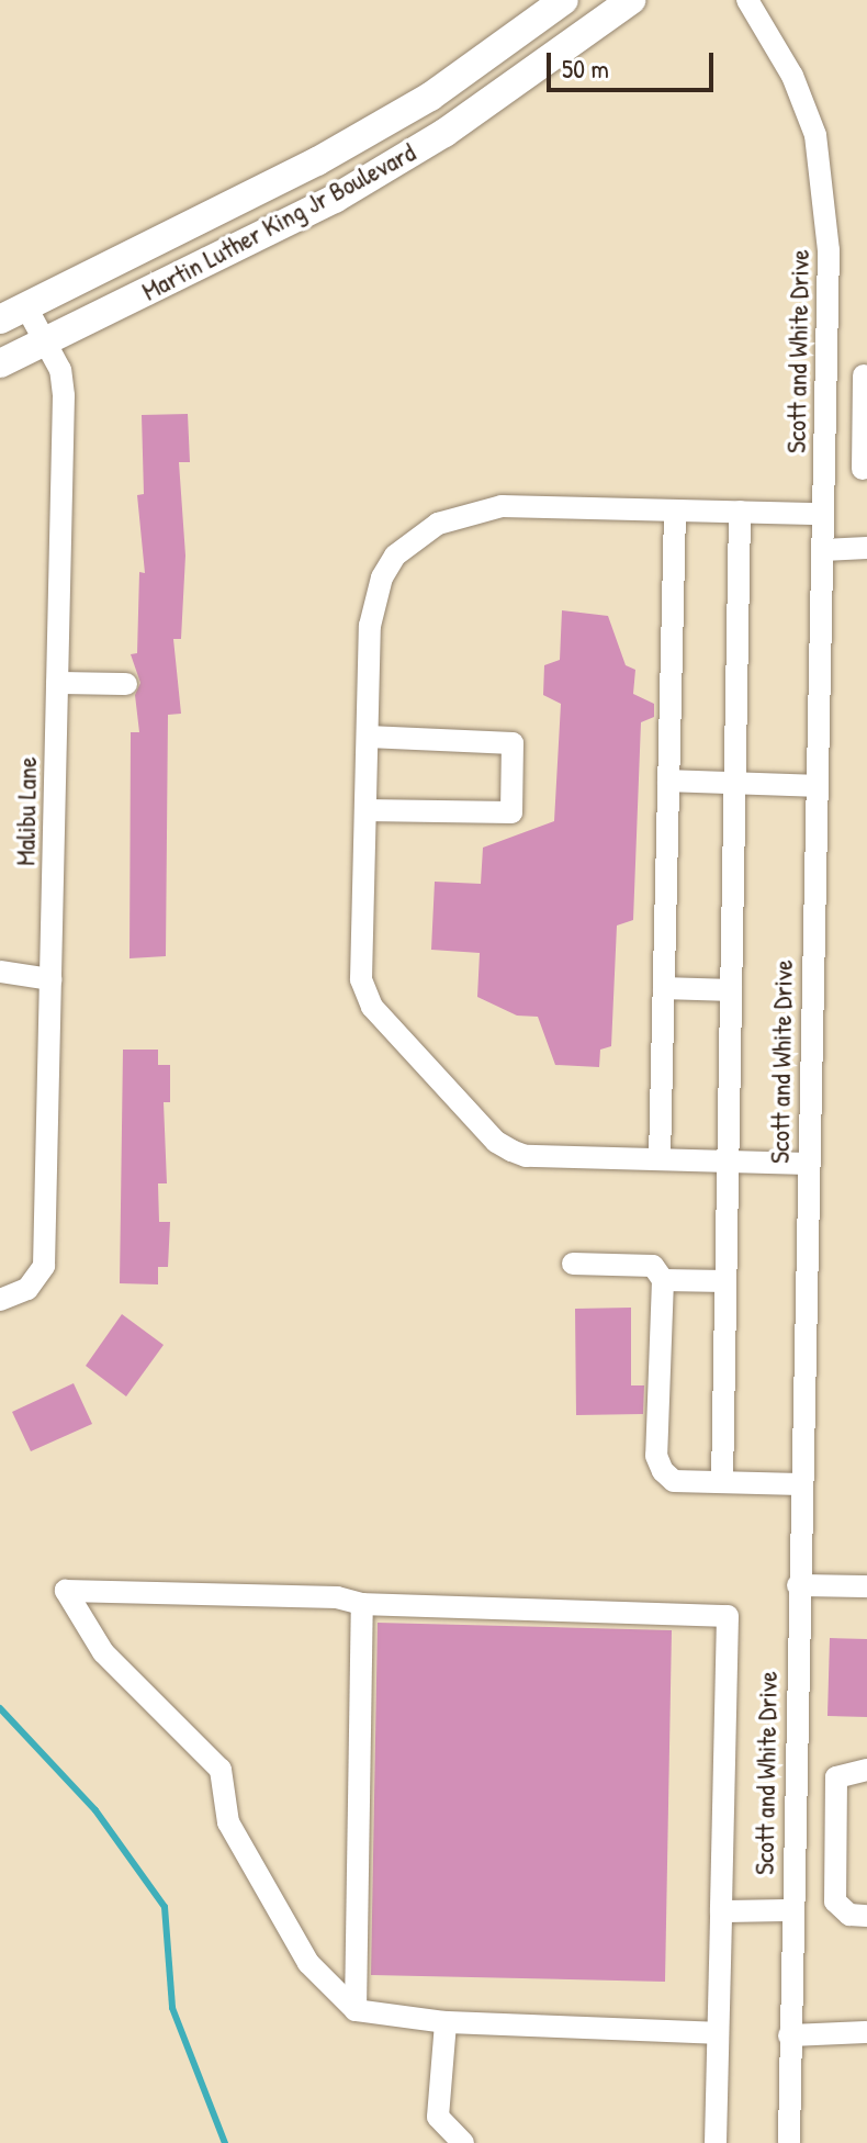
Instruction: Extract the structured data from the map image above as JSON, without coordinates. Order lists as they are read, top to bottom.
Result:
{
  "streets": {
    "main road": ["Martin Luther King Jr Boulevard"],
    "street": ["Scott and White Drive", "Malibu Lane"]
  },
  "crossings": [
    ["Martin Luther King Jr Boulevard", "Malibu Lane"]
  ],
  "scale_bar": "50 m"
}
